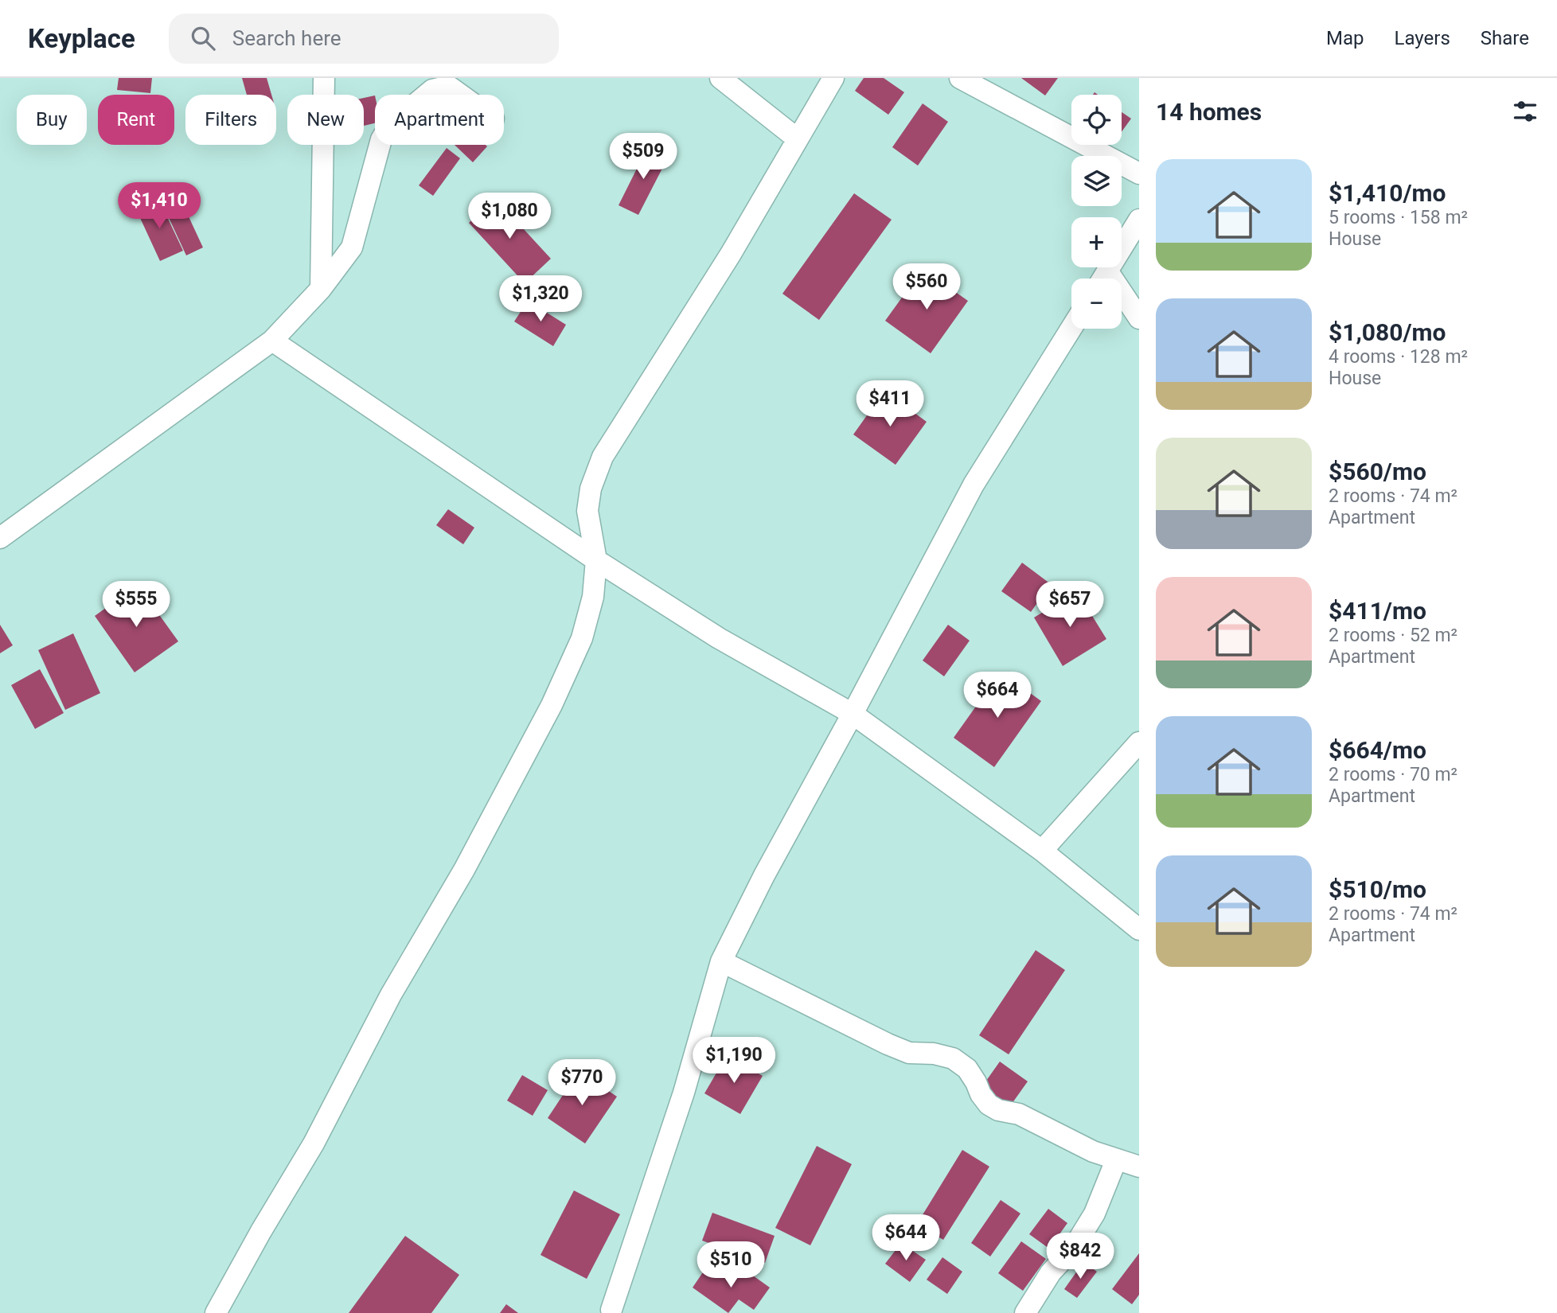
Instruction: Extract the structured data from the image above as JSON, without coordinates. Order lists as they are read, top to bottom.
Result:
{
  "page": {
    "header": "Keyplace",
    "search": "Search here",
    "nav": ["Map", "Layers", "Share"],
    "heading": "14 homes",
    "map_buttons": ["+", "−"],
    "chip": [
      "Buy",
      "Rent",
      "Filters",
      "New",
      "Apartment"
    ],
    "price": [
      "$509",
      "$1,410",
      "$1,080",
      "$560",
      "$1,320",
      "$411",
      "$555",
      "$657",
      "$664",
      "$1,190",
      "$770",
      "$644",
      "$842",
      "$510"
    ],
    "list": [
      {
        "name": "$1,410/mo",
        "note": "5 rooms · 158 m² · House"
      },
      {
        "name": "$1,080/mo",
        "note": "4 rooms · 128 m² · House"
      },
      {
        "name": "$560/mo",
        "note": "2 rooms · 74 m² · Apartment"
      },
      {
        "name": "$411/mo",
        "note": "2 rooms · 52 m² · Apartment"
      },
      {
        "name": "$664/mo",
        "note": "2 rooms · 70 m² · Apartment"
      },
      {
        "name": "$510/mo",
        "note": "2 rooms · 74 m² · Apartment"
      }
    ]
  }
}
